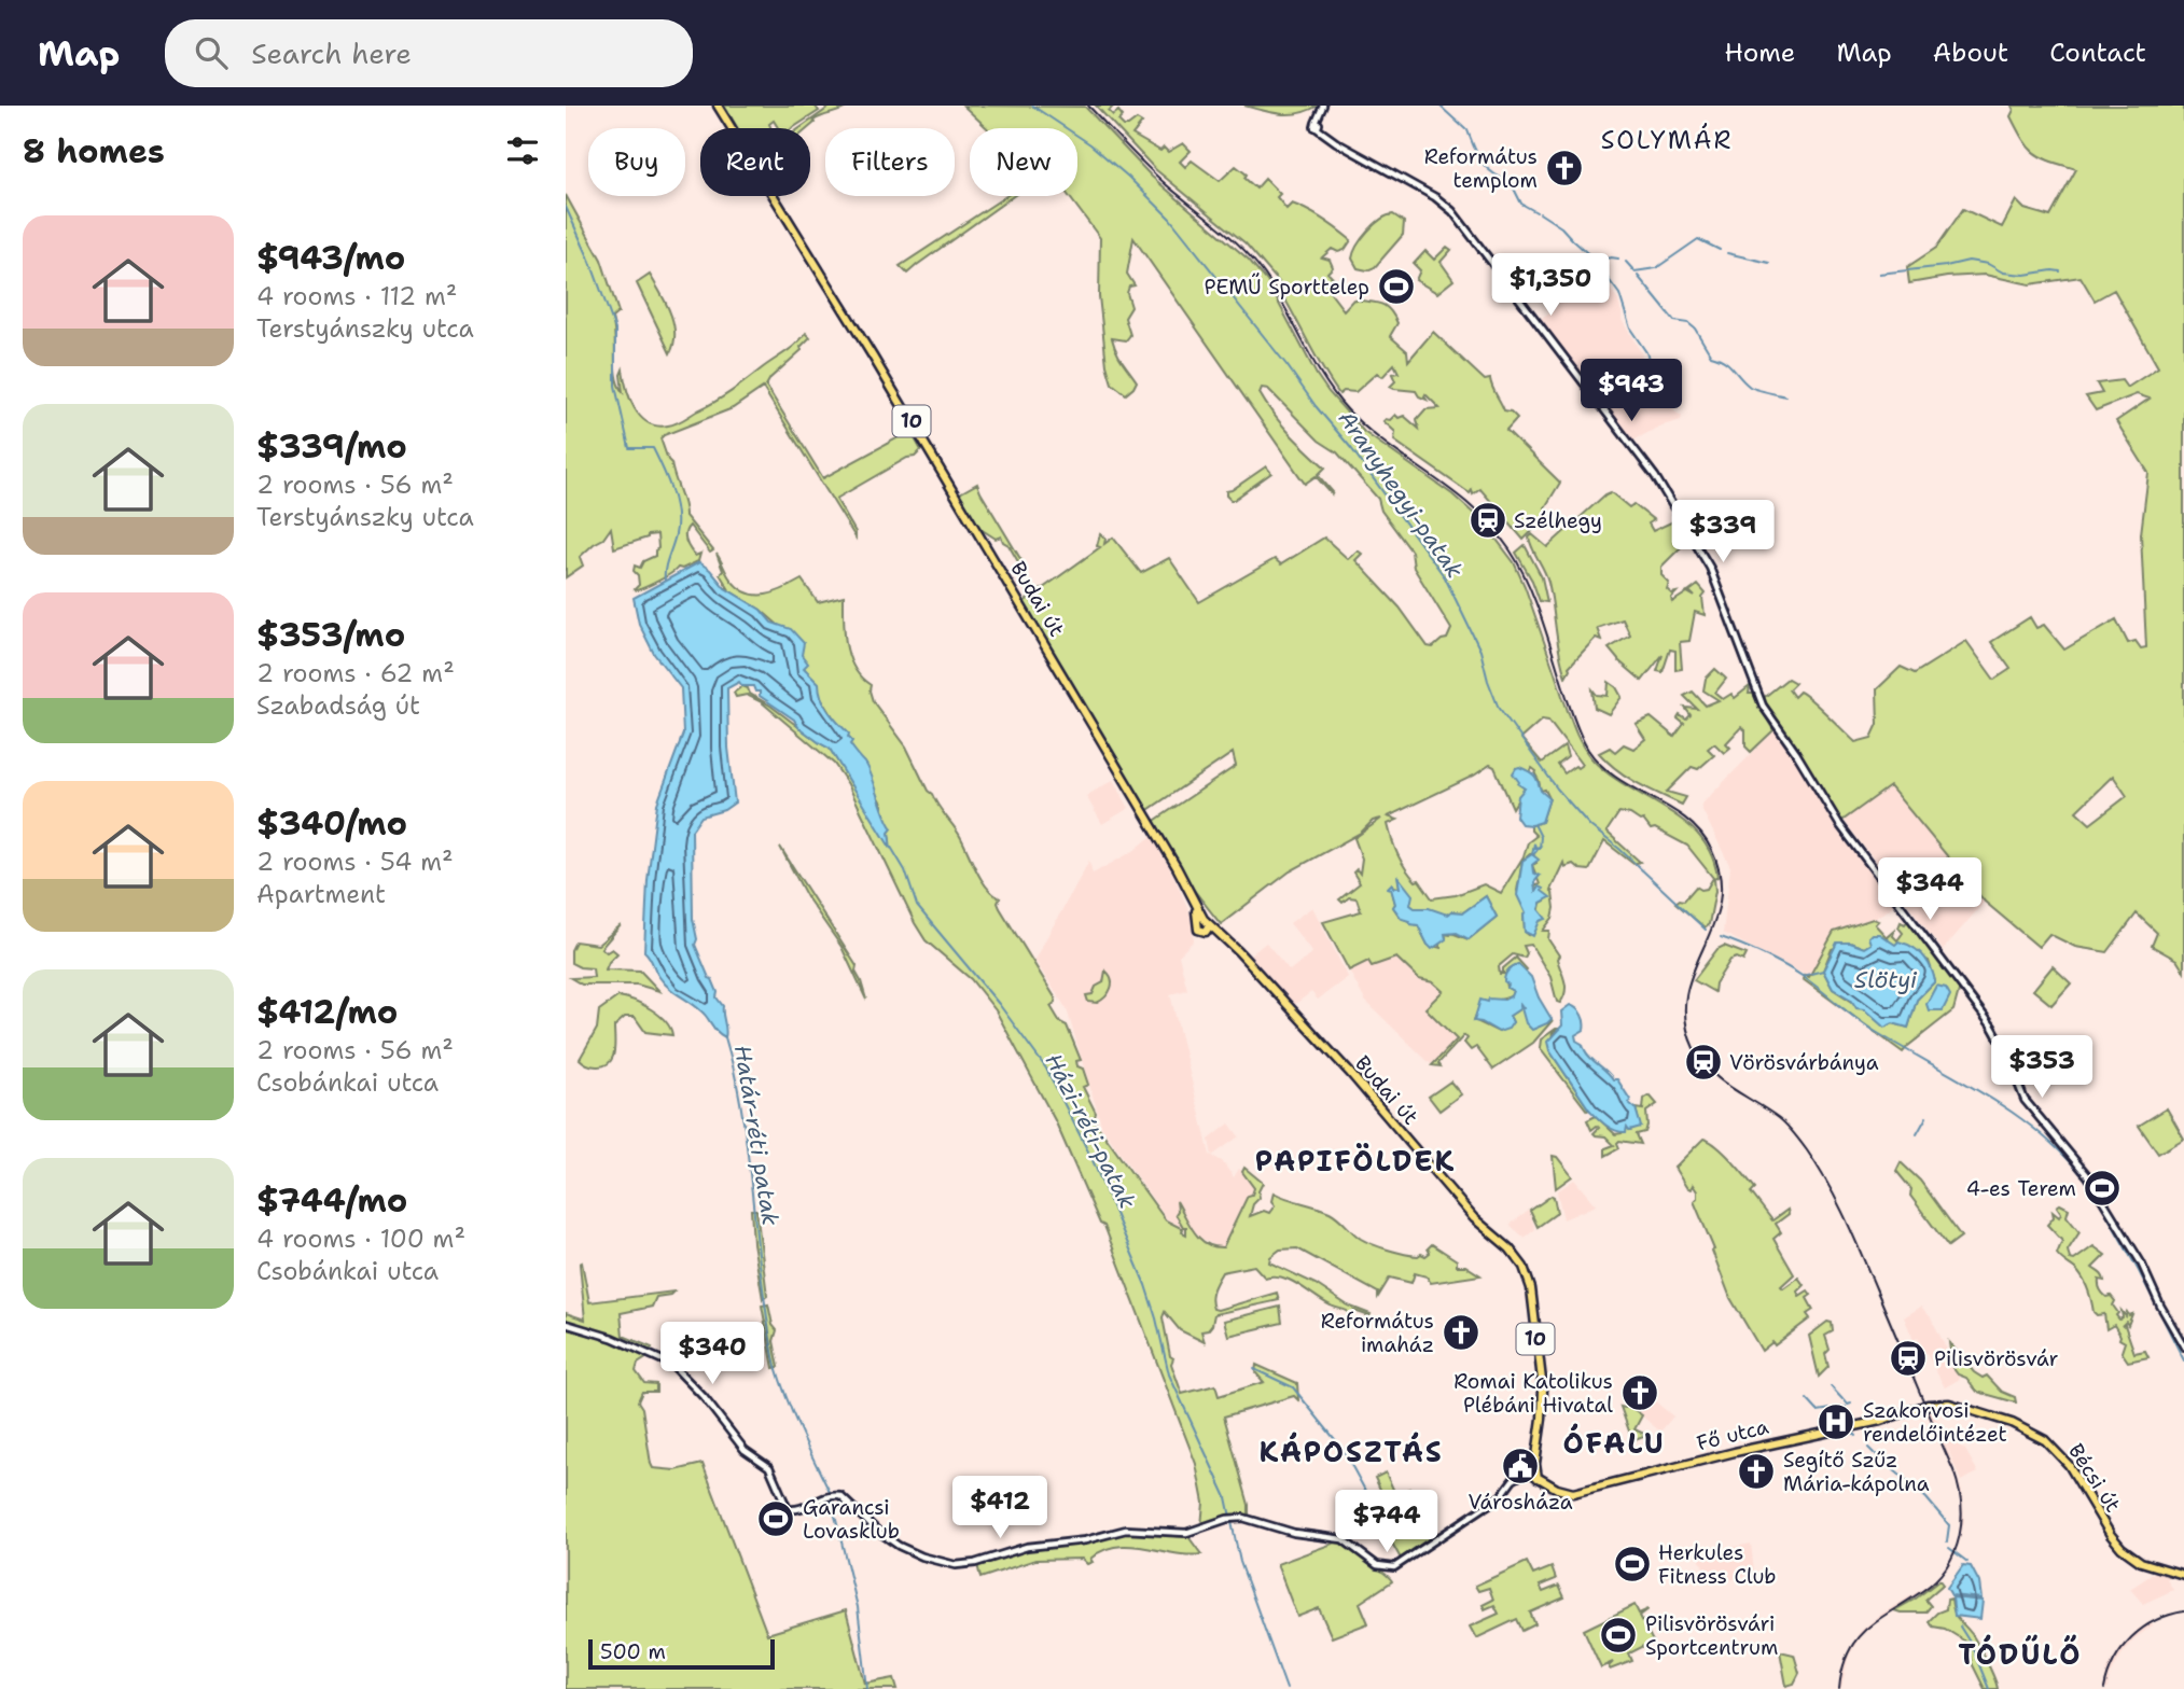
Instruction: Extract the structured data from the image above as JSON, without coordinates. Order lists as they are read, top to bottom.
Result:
{
  "streets": {
    "main road": [
      "10",
      "Budai út",
      "Fő utca",
      "Bécsi út"
    ]
  },
  "crossings": [
    ["Budai út", "Fő utca"],
    ["Fő utca", "Bécsi út"]
  ],
  "districts": [
    "SOLYMÁR",
    "PAPIFÖLDEK",
    "ÓFALU",
    "KÁPOSZTÁS",
    "TÓDŰLŐ"
  ],
  "water": [
    "Aranyhegyi-patak",
    "Slötyi",
    "Házi-réti-patak",
    "Határ-réti patak"
  ],
  "places": {
    "church": [
      "Református templom",
      "Református imaház",
      "Romai Katolikus Plébáni Hivatal",
      "Segítő Szűz Mária-kápolna"
    ],
    "sports": [
      "PEMŰ Sporttelep",
      "4-es Terem",
      "Garancsi Lovasklub",
      "Herkules Fitness Club",
      "Pilisvörösvári Sportcentrum"
    ],
    "station": ["Szélhegy", "Vörösvárbánya", "Pilisvörösvár"],
    "hospital": ["Szakorvosi rendelőintézet"],
    "public building": ["Városháza"]
  },
  "scale_bar": "500 m",
  "page": {
    "header": "Map",
    "search": "Search here",
    "nav": [
      "Home",
      "Map",
      "About",
      "Contact"
    ],
    "heading": "8 homes",
    "chip": [
      "Buy",
      "Rent",
      "Filters",
      "New"
    ],
    "list": [
      {
        "name": "$943/mo",
        "note": "4 rooms · 112 m² · Terstyánszky utca"
      },
      {
        "name": "$339/mo",
        "note": "2 rooms · 56 m² · Terstyánszky utca"
      },
      {
        "name": "$353/mo",
        "note": "2 rooms · 62 m² · Szabadság út"
      },
      {
        "name": "$340/mo",
        "note": "2 rooms · 54 m² · Apartment"
      },
      {
        "name": "$412/mo",
        "note": "2 rooms · 56 m² · Csobánkai utca"
      },
      {
        "name": "$744/mo",
        "note": "4 rooms · 100 m² · Csobánkai utca"
      }
    ],
    "price": [
      "$1,350",
      "$943",
      "$339",
      "$344",
      "$353",
      "$340",
      "$412",
      "$744"
    ],
    "scale": "500 m"
  }
}
